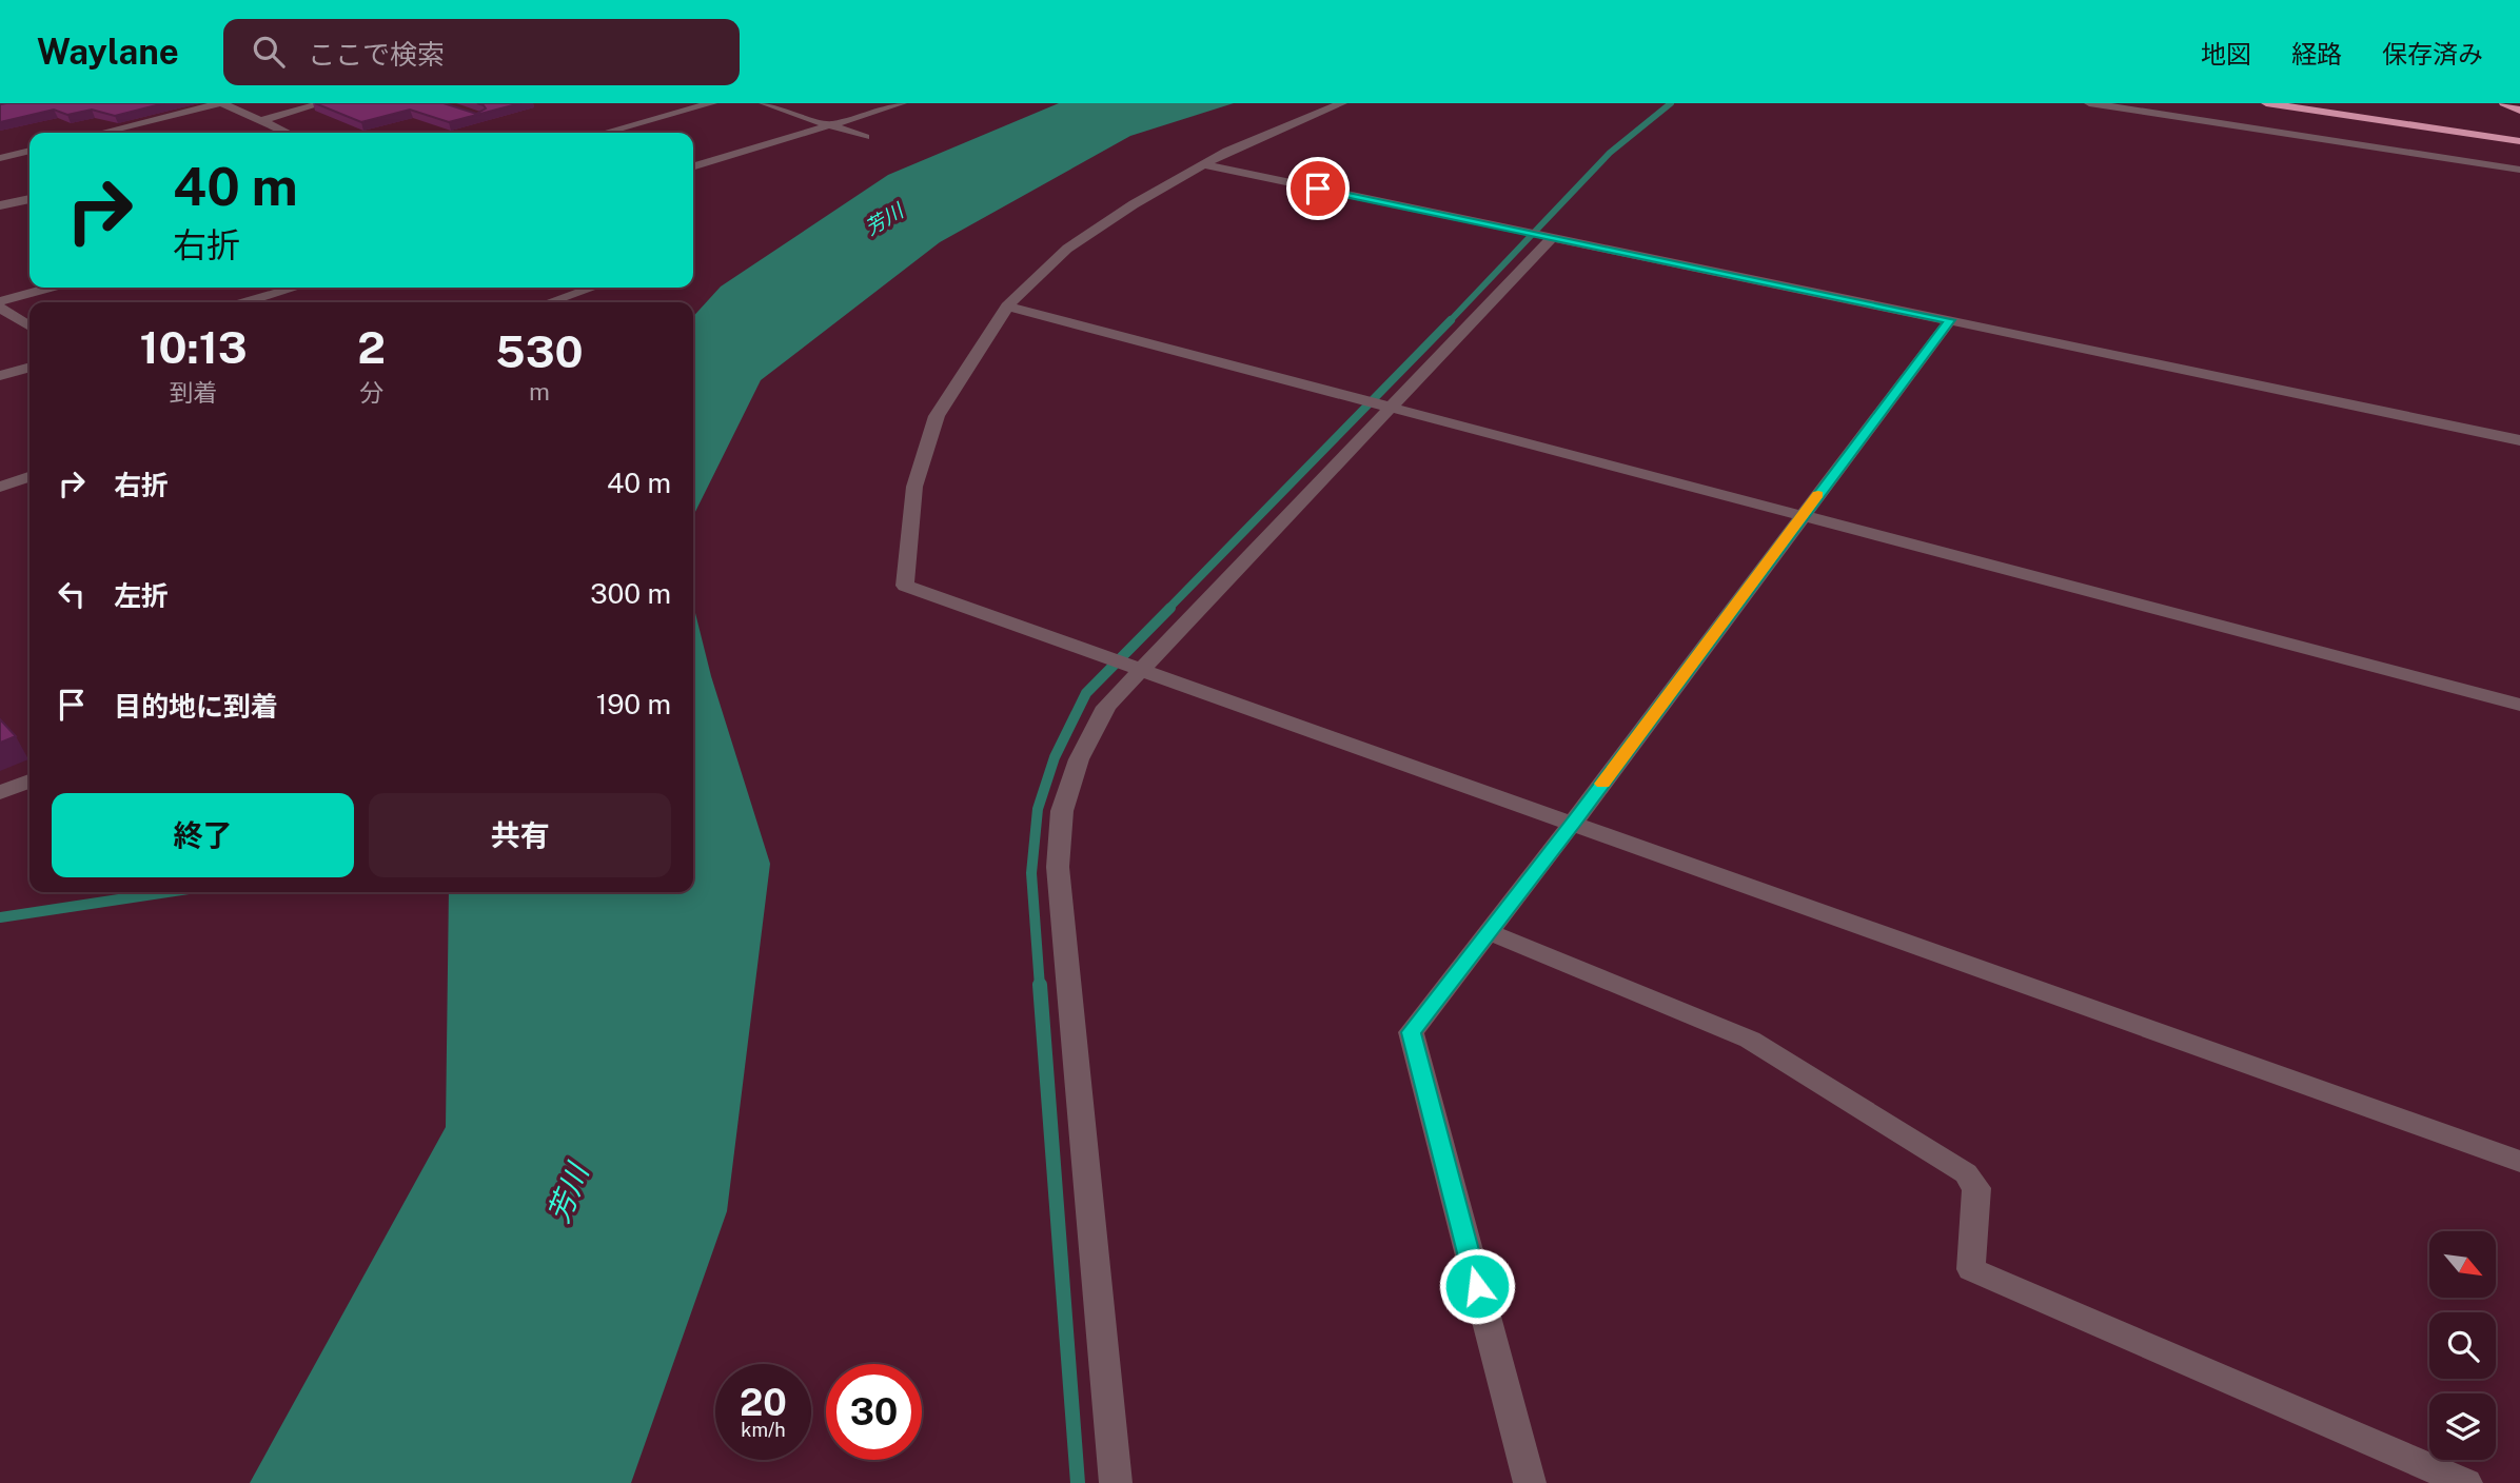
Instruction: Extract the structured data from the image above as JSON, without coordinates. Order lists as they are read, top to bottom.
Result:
{
  "water": ["芳川"],
  "north": "bottom right",
  "page": {
    "header": "Waylane",
    "search": "ここで検索",
    "nav": ["地図", "経路", "保存済み"],
    "turn": ["40 m", "右折"],
    "eta": [
      "10:13",
      "到着",
      "2",
      "分",
      "530",
      "m"
    ],
    "list": [
      {
        "name": "右折",
        "value": "40 m"
      },
      {
        "name": "左折",
        "value": "300 m"
      },
      {
        "name": "目的地に到着",
        "value": "190 m"
      }
    ],
    "buttons": ["終了", "共有"],
    "speed": "20 km/h",
    "limit": "30"
  }
}
